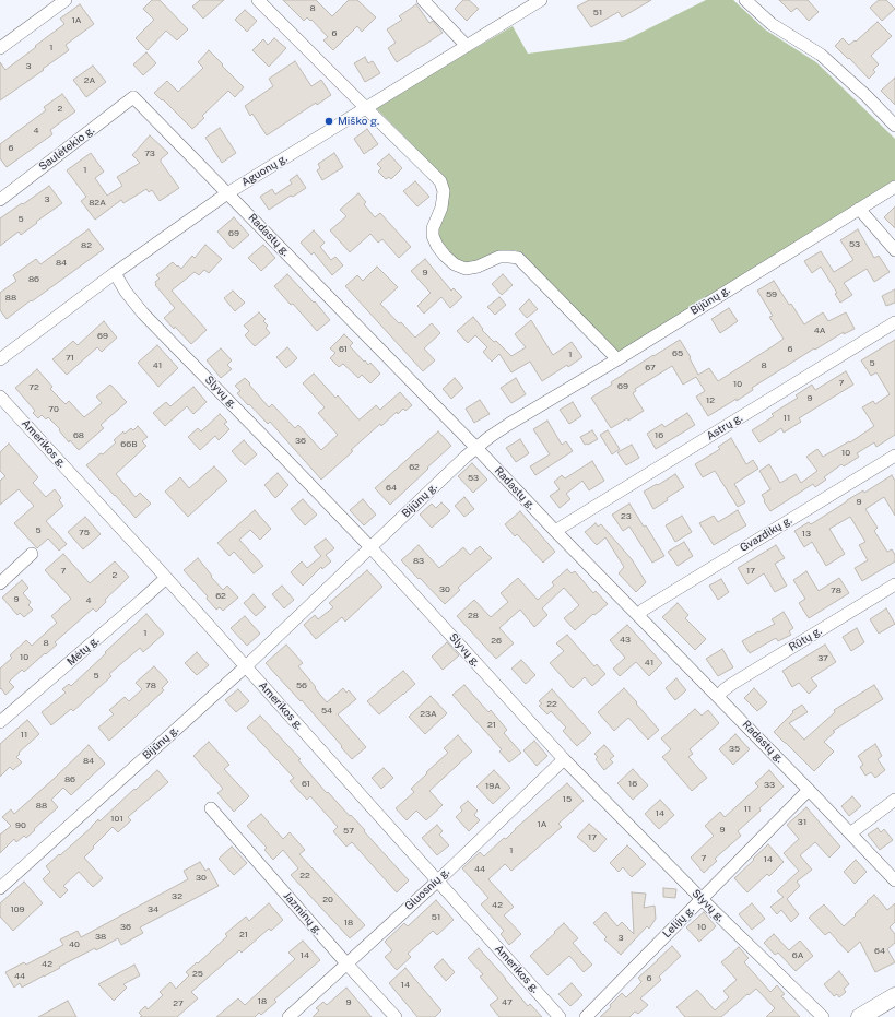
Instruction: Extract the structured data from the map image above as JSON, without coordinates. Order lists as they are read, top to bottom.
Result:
{
  "streets": {
    "street": [
      "Saulėtekio g.",
      "Aguonų g.",
      "Radastų g.",
      "Bijūnų g.",
      "Slyvų g.",
      "Astrų g.",
      "Amerikos g.",
      "Gvazdikų g.",
      "Rūtų g.",
      "Mėtų g.",
      "Gluosnių g.",
      "Jazminų g.",
      "Lelijų g."
    ]
  },
  "crossings": [
    ["Saulėtekio g.", "Radastų g."],
    ["Aguonų g.", "Radastų g."],
    ["Aguonų g.", "Slyvų g."],
    ["Radastų g.", "Bijūnų g."],
    ["Radastų g.", "Astrų g."],
    ["Radastų g.", "Gvazdikų g."],
    ["Radastų g.", "Rūtų g."],
    ["Radastų g.", "Lelijų g."],
    ["Bijūnų g.", "Slyvų g."],
    ["Bijūnų g.", "Amerikos g."],
    ["Slyvų g.", "Gluosnių g."],
    ["Slyvų g.", "Lelijų g."],
    ["Amerikos g.", "Mėtų g."],
    ["Amerikos g.", "Gluosnių g."],
    ["Gluosnių g.", "Jazminų g."]
  ],
  "places": ["Miško g."],
  "house_numbers": [
    "8",
    "51",
    "1A",
    "6",
    "1",
    "3",
    "2A",
    "2",
    "4",
    "6",
    "73",
    "1",
    "3",
    "82A",
    "5",
    "69",
    "53",
    "82",
    "84",
    "9",
    "86",
    "59",
    "88",
    "4A",
    "69",
    "61",
    "6",
    "65",
    "1",
    "71",
    "5",
    "41",
    "8",
    "67",
    "7",
    "10",
    "69",
    "72",
    "9",
    "12",
    "70",
    "11",
    "68",
    "16",
    "36",
    "66B",
    "10",
    "62",
    "53",
    "64",
    "9",
    "23",
    "5",
    "75",
    "13",
    "83",
    "7",
    "17",
    "2",
    "30",
    "78",
    "62",
    "9",
    "4",
    "28",
    "1",
    "43",
    "26",
    "8",
    "10",
    "37",
    "41",
    "5",
    "78",
    "56",
    "22",
    "54",
    "23A",
    "21",
    "11",
    "35",
    "84",
    "86",
    "61",
    "16",
    "33",
    "19A",
    "15",
    "88",
    "11",
    "14",
    "101",
    "31",
    "1A",
    "90",
    "9",
    "57",
    "17",
    "1",
    "7",
    "14",
    "44",
    "22",
    "30",
    "32",
    "20",
    "42",
    "109",
    "34",
    "51",
    "18",
    "36",
    "10",
    "21",
    "38",
    "3",
    "40",
    "64",
    "14",
    "6A",
    "42",
    "25",
    "44",
    "6",
    "14",
    "18",
    "9",
    "47",
    "27"
  ]
}
